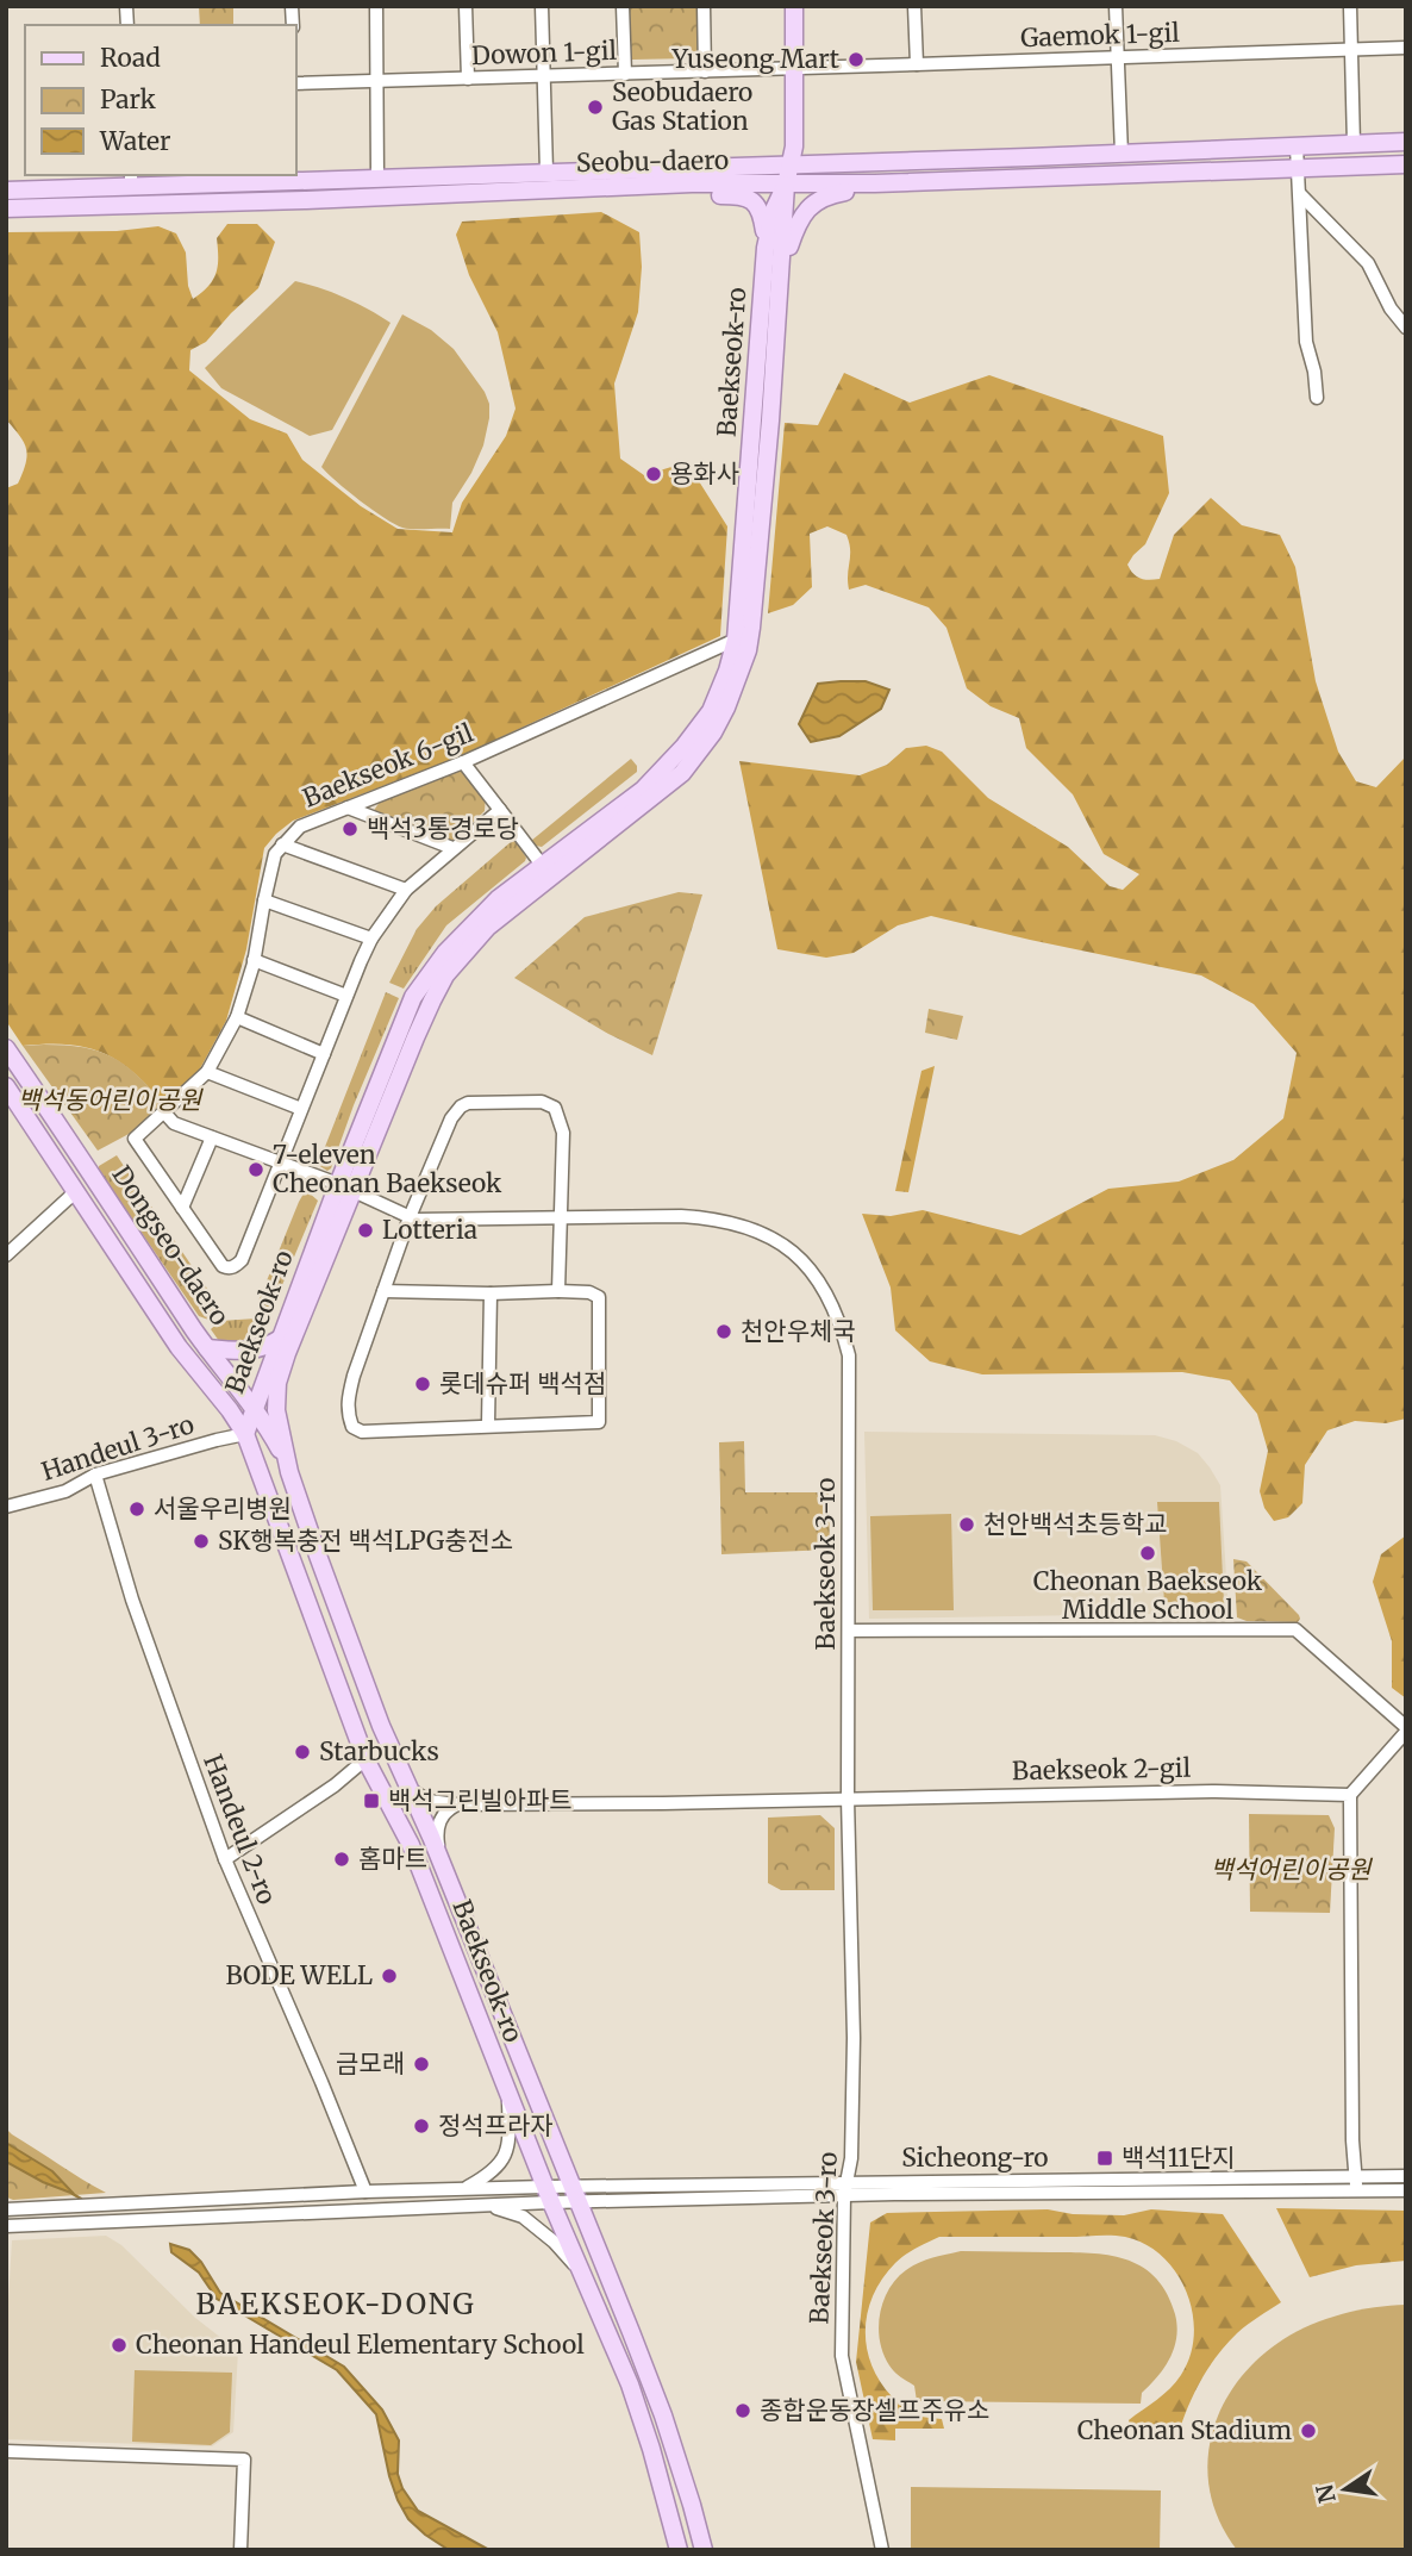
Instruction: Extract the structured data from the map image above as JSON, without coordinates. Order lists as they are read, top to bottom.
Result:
{
  "streets": {
    "main road": ["Seobu-daero", "Baekseok-ro", "Dongseo-daero"],
    "street": [
      "Gaemok 1-gil",
      "Dowon 1-gil",
      "Baekseok 6-gil",
      "Handeul 3-ro",
      "Baekseok 3-ro",
      "Baekseok 2-gil",
      "Handeul 2-ro",
      "Sicheong-ro"
    ]
  },
  "crossings": [
    ["Gaemok 1-gil", "Dowon 1-gil"],
    ["Gaemok 1-gil", "Baekseok-ro"],
    ["Dowon 1-gil", "Baekseok-ro"],
    ["Seobu-daero", "Baekseok-ro"],
    ["Baekseok-ro", "Baekseok 6-gil"],
    ["Baekseok-ro", "Dongseo-daero"],
    ["Baekseok-ro", "Handeul 3-ro"],
    ["Baekseok-ro", "Baekseok 3-ro"],
    ["Baekseok-ro", "Baekseok 2-gil"],
    ["Baekseok-ro", "Sicheong-ro"],
    ["Dongseo-daero", "Handeul 3-ro"],
    ["Handeul 3-ro", "Handeul 2-ro"],
    ["Baekseok 3-ro", "Baekseok 2-gil"],
    ["Baekseok 3-ro", "Sicheong-ro"]
  ],
  "districts": ["BAEKSEOK-DONG"],
  "parks": ["백석동어린이공원", "백석어린이공원"],
  "places": {
    "other": [
      "Yuseong Mart",
      "Seobudaero Gas Station",
      "용화사",
      "백석3통경로당",
      "7-eleven Cheonan Baekseok",
      "Lotteria",
      "천안우체국",
      "롯데슈퍼 백석점",
      "서울우리병원",
      "천안백석초등학교",
      "SK행복충전 백석LPG충전소",
      "Cheonan Baekseok Middle School",
      "Starbucks",
      "홈마트",
      "BODE WELL",
      "금모래",
      "정석프라자",
      "Cheonan Handeul Elementary School",
      "종합운동장셀프주유소",
      "Cheonan Stadium"
    ],
    "transit": ["백석그린빌아파트", "백석11단지"]
  },
  "legend": ["Road", "Park", "Water"],
  "north": "left"
}
